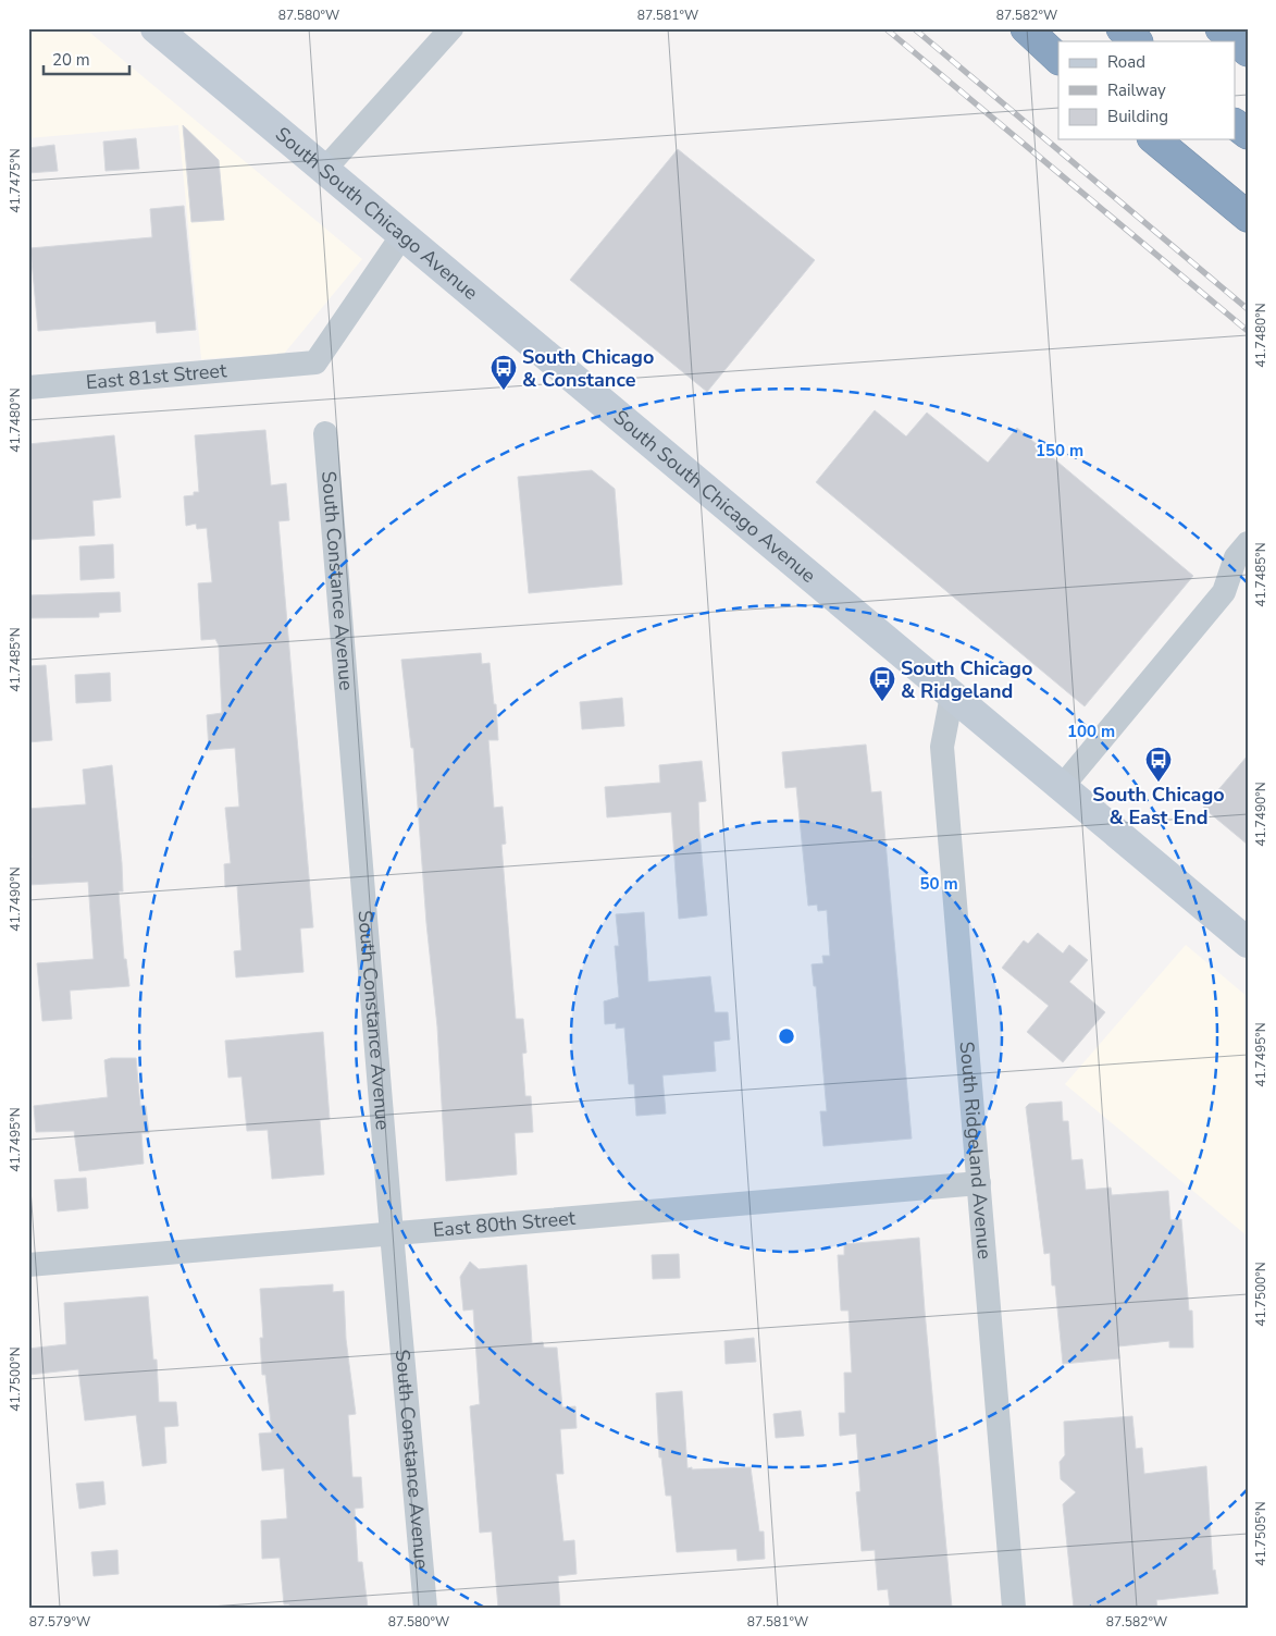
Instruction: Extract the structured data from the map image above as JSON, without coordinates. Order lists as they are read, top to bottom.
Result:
{
  "streets": {
    "main road": ["South South Chicago Avenue"],
    "street": [
      "East 81st Street",
      "South Constance Avenue",
      "South Ridgeland Avenue",
      "East 80th Street"
    ]
  },
  "crossings": [
    ["South South Chicago Avenue", "East 81st Street"],
    ["South South Chicago Avenue", "South Ridgeland Avenue"],
    ["South Constance Avenue", "East 80th Street"],
    ["South Ridgeland Avenue", "East 80th Street"]
  ],
  "places": {
    "bus stop": ["South Chicago & Constance", "South Chicago & Ridgeland", "South Chicago & East End"]
  },
  "legend": ["Road", "Railway", "Building"],
  "scale_bar": "20 m",
  "coordinates": [
    "87.580°W",
    "87.581°W",
    "87.582°W",
    "41.7475°N",
    "41.7480°N",
    "41.7485°N",
    "41.7490°N",
    "41.7495°N",
    "41.7500°N",
    "41.7505°N",
    "87.579°W"
  ],
  "rings": ["150 m", "100 m", "50 m"]
}
